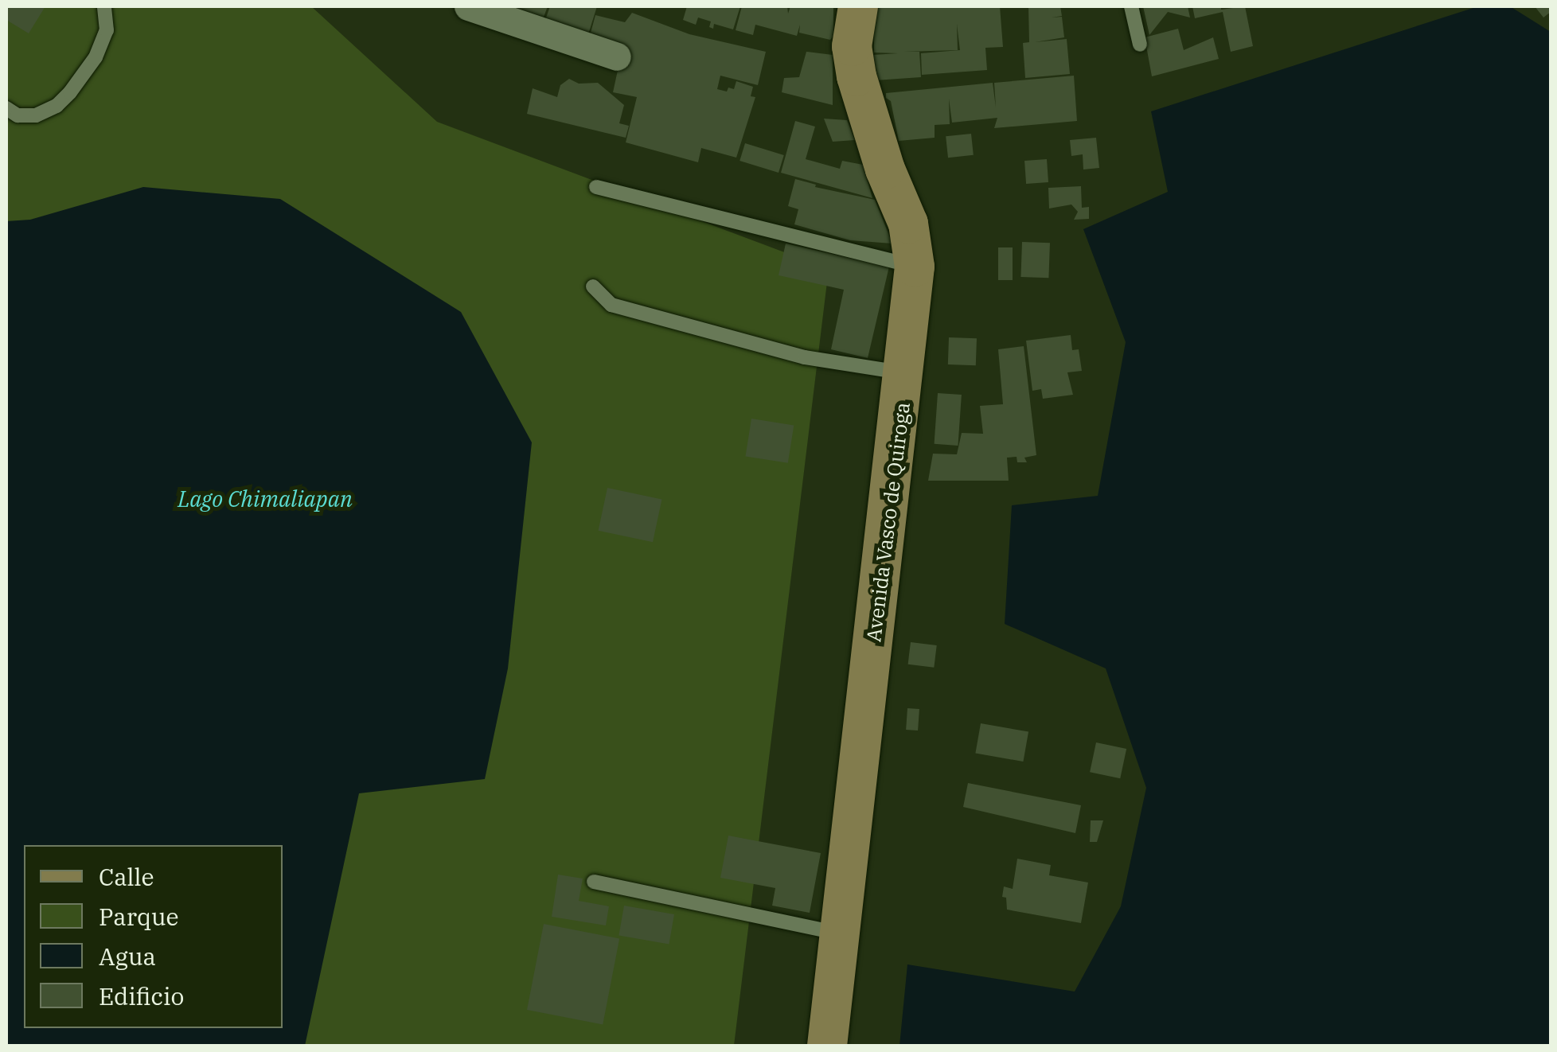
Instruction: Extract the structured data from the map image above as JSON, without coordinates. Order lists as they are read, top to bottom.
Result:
{
  "streets": {
    "street": ["Avenida Vasco de Quiroga"]
  },
  "water": ["Lago Chimaliapan"],
  "legend": [
    "Calle",
    "Parque",
    "Agua",
    "Edificio"
  ]
}
